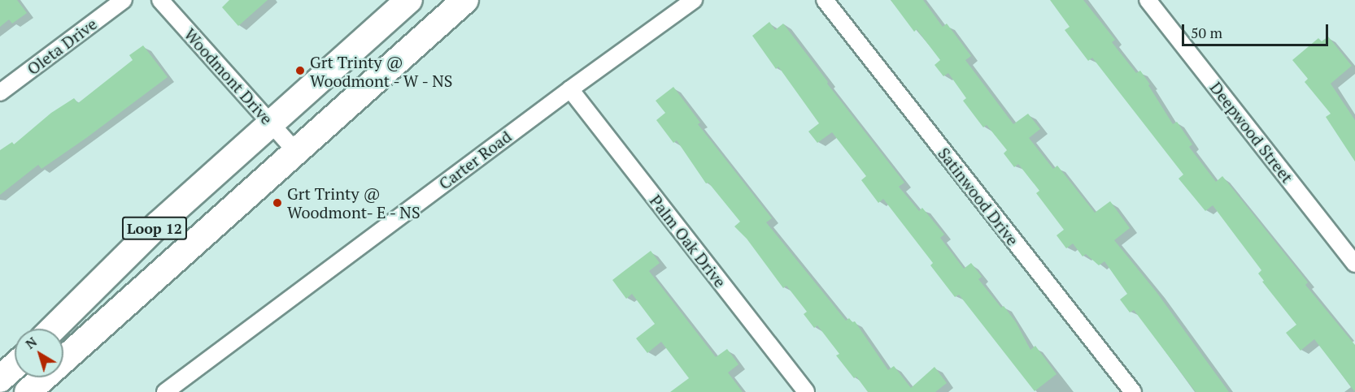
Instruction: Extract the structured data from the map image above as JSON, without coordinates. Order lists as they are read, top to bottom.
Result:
{
  "streets": {
    "main road": ["Loop 12"],
    "street": [
      "Oleta Drive",
      "Woodmont Drive",
      "Deepwood Street",
      "Carter Road",
      "Satinwood Drive",
      "Palm Oak Drive"
    ]
  },
  "crossings": [
    ["Woodmont Drive", "Loop 12"],
    ["Carter Road", "Palm Oak Drive"]
  ],
  "places": ["Grt Trinty @ Woodmont - W - NS", "Grt Trinty @ Woodmont- E - NS"],
  "scale_bar": "50 m",
  "north": "top left"
}
